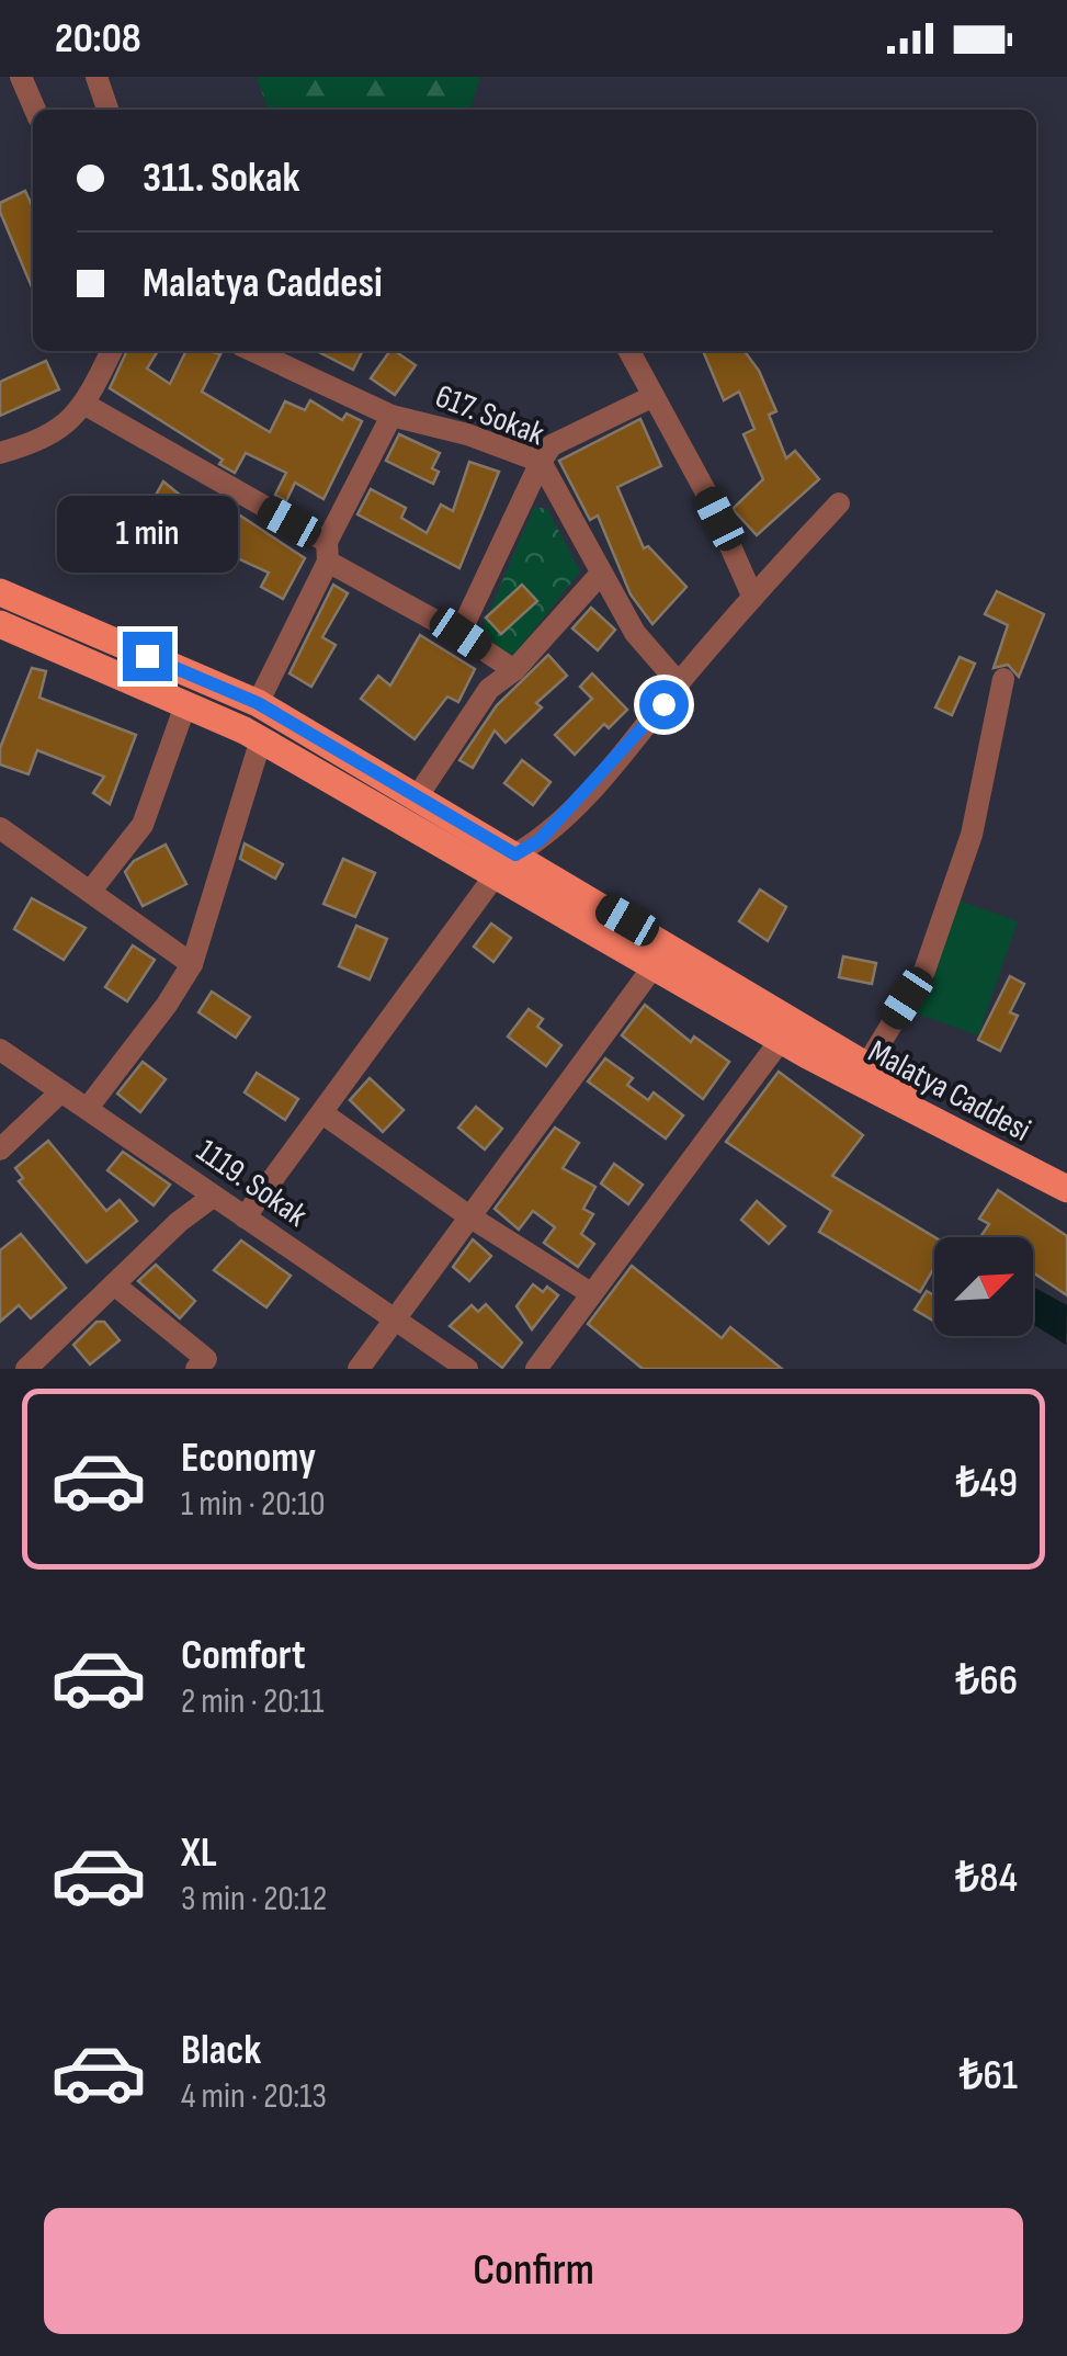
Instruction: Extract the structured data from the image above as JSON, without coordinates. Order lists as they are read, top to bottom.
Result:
{
  "streets": {
    "main road": ["Malatya Caddesi"],
    "street": ["617. Sokak", "1119. Sokak"]
  },
  "north": "top right",
  "page": {
    "status": "20:08",
    "banner": ["311. Sokak", "Malatya Caddesi"],
    "bubble": "1 min",
    "list": [
      {
        "name": "Economy",
        "note": "1 min · 20:10",
        "value": "₺49"
      },
      {
        "name": "Comfort",
        "note": "2 min · 20:11",
        "value": "₺66"
      },
      {
        "name": "XL",
        "note": "3 min · 20:12",
        "value": "₺84"
      },
      {
        "name": "Black",
        "note": "4 min · 20:13",
        "value": "₺61"
      }
    ],
    "buttons": "Confirm"
  }
}
